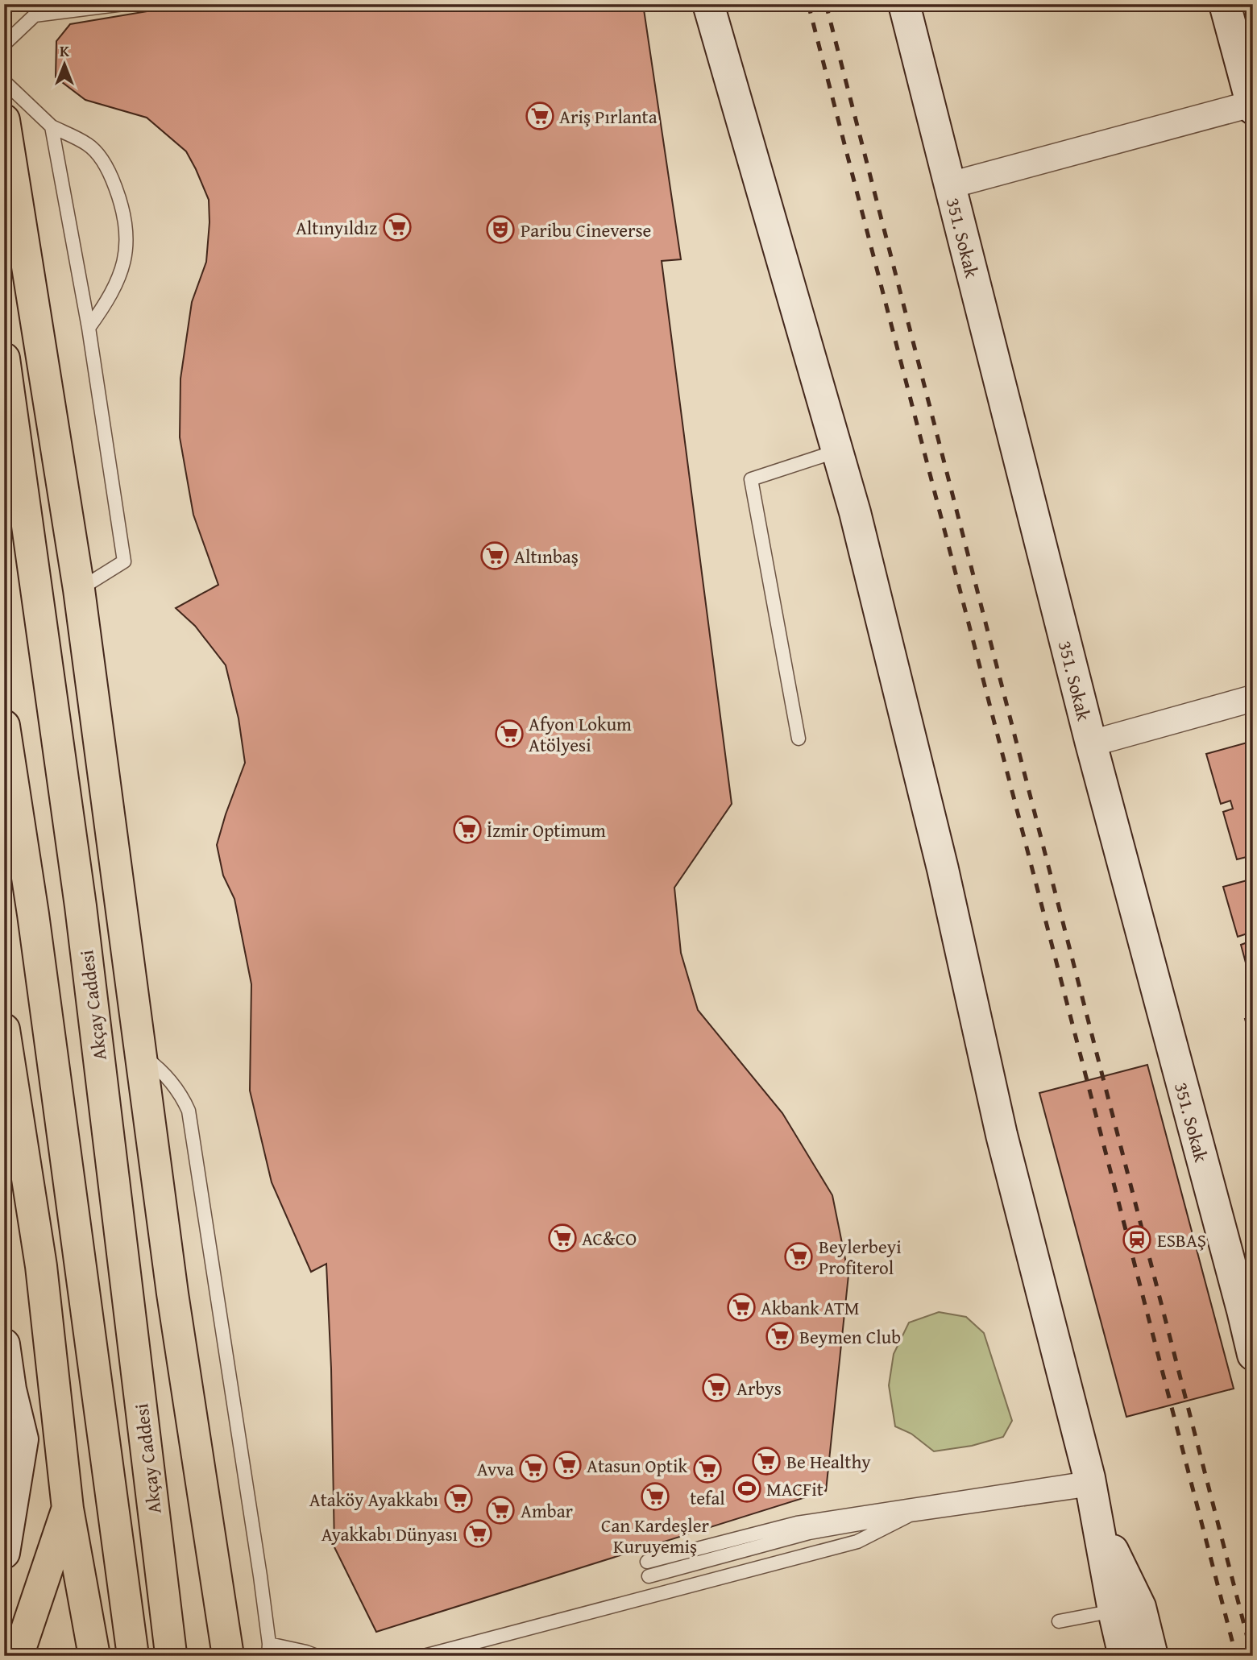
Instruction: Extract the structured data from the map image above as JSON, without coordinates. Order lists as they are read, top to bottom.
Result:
{
  "streets": {
    "highway": ["Akçay Caddesi"],
    "street": ["351. Sokak"]
  },
  "places": {
    "supermarket": [
      "Ariş Pırlanta",
      "Altınyıldız",
      "Altınbaş",
      "Afyon Lokum Atölyesi",
      "İzmir Optimum",
      "AC&CO",
      "Beylerbeyi Profiterol",
      "Akbank ATM",
      "Beymen Club",
      "Arbys",
      "Be Healthy",
      "Atasun Optik",
      "Avva",
      "tefal",
      "Can Kardeşler Kuruyemiş",
      "Ataköy Ayakkabı",
      "Ambar",
      "Ayakkabı Dünyası"
    ],
    "theatre": ["Paribu Cineverse"],
    "station": ["ESBAŞ"],
    "sports": ["MACFit"]
  },
  "north": "top"
}
